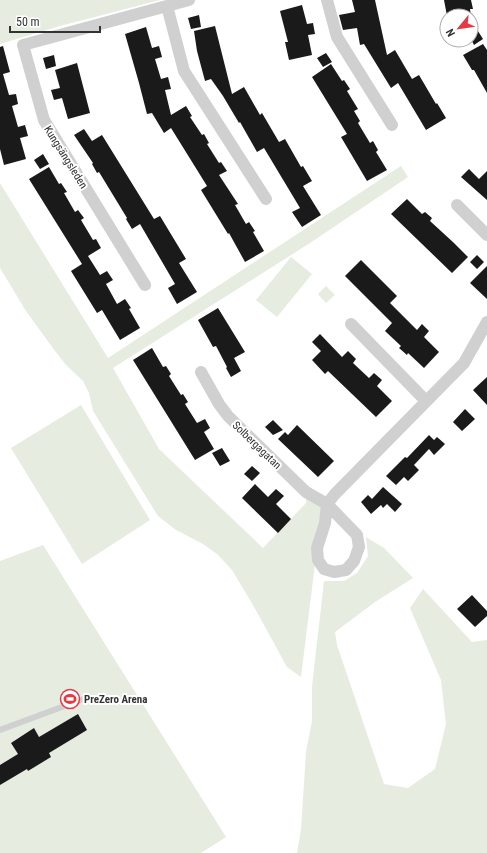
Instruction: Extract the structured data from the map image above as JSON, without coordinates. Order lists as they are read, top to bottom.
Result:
{
  "streets": {
    "street": ["Kungsängsleden", "Solbergagatan"]
  },
  "places": {
    "sports": ["PreZero Arena"]
  },
  "scale_bar": "50 m",
  "north": "bottom left"
}
